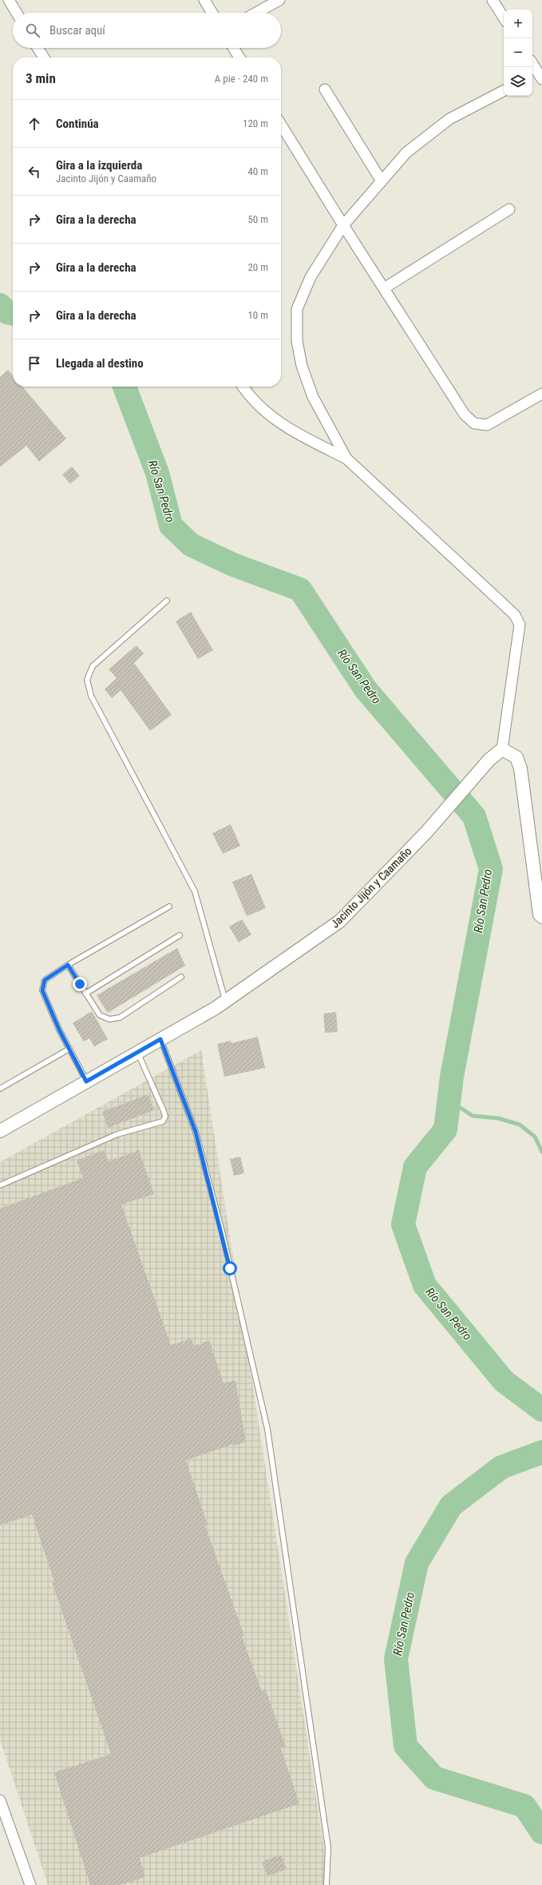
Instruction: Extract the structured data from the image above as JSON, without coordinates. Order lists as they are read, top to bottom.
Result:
{
  "streets": {
    "street": ["Jacinto Jijón y Caamaño"]
  },
  "water": ["Río San Pedro"],
  "page": {
    "map_buttons": ["+", "−"],
    "search": "Buscar aquí",
    "heading": ["3 min", "A pie · 240 m"],
    "list": [
      ["Continúa", "120 m"],
      ["Gira a la izquierda", "Jacinto Jijón y Caamaño", "40 m"],
      ["Gira a la derecha", "50 m"],
      ["Gira a la derecha", "20 m"],
      ["Gira a la derecha", "10 m"],
      "Llegada al destino"
    ]
  }
}
